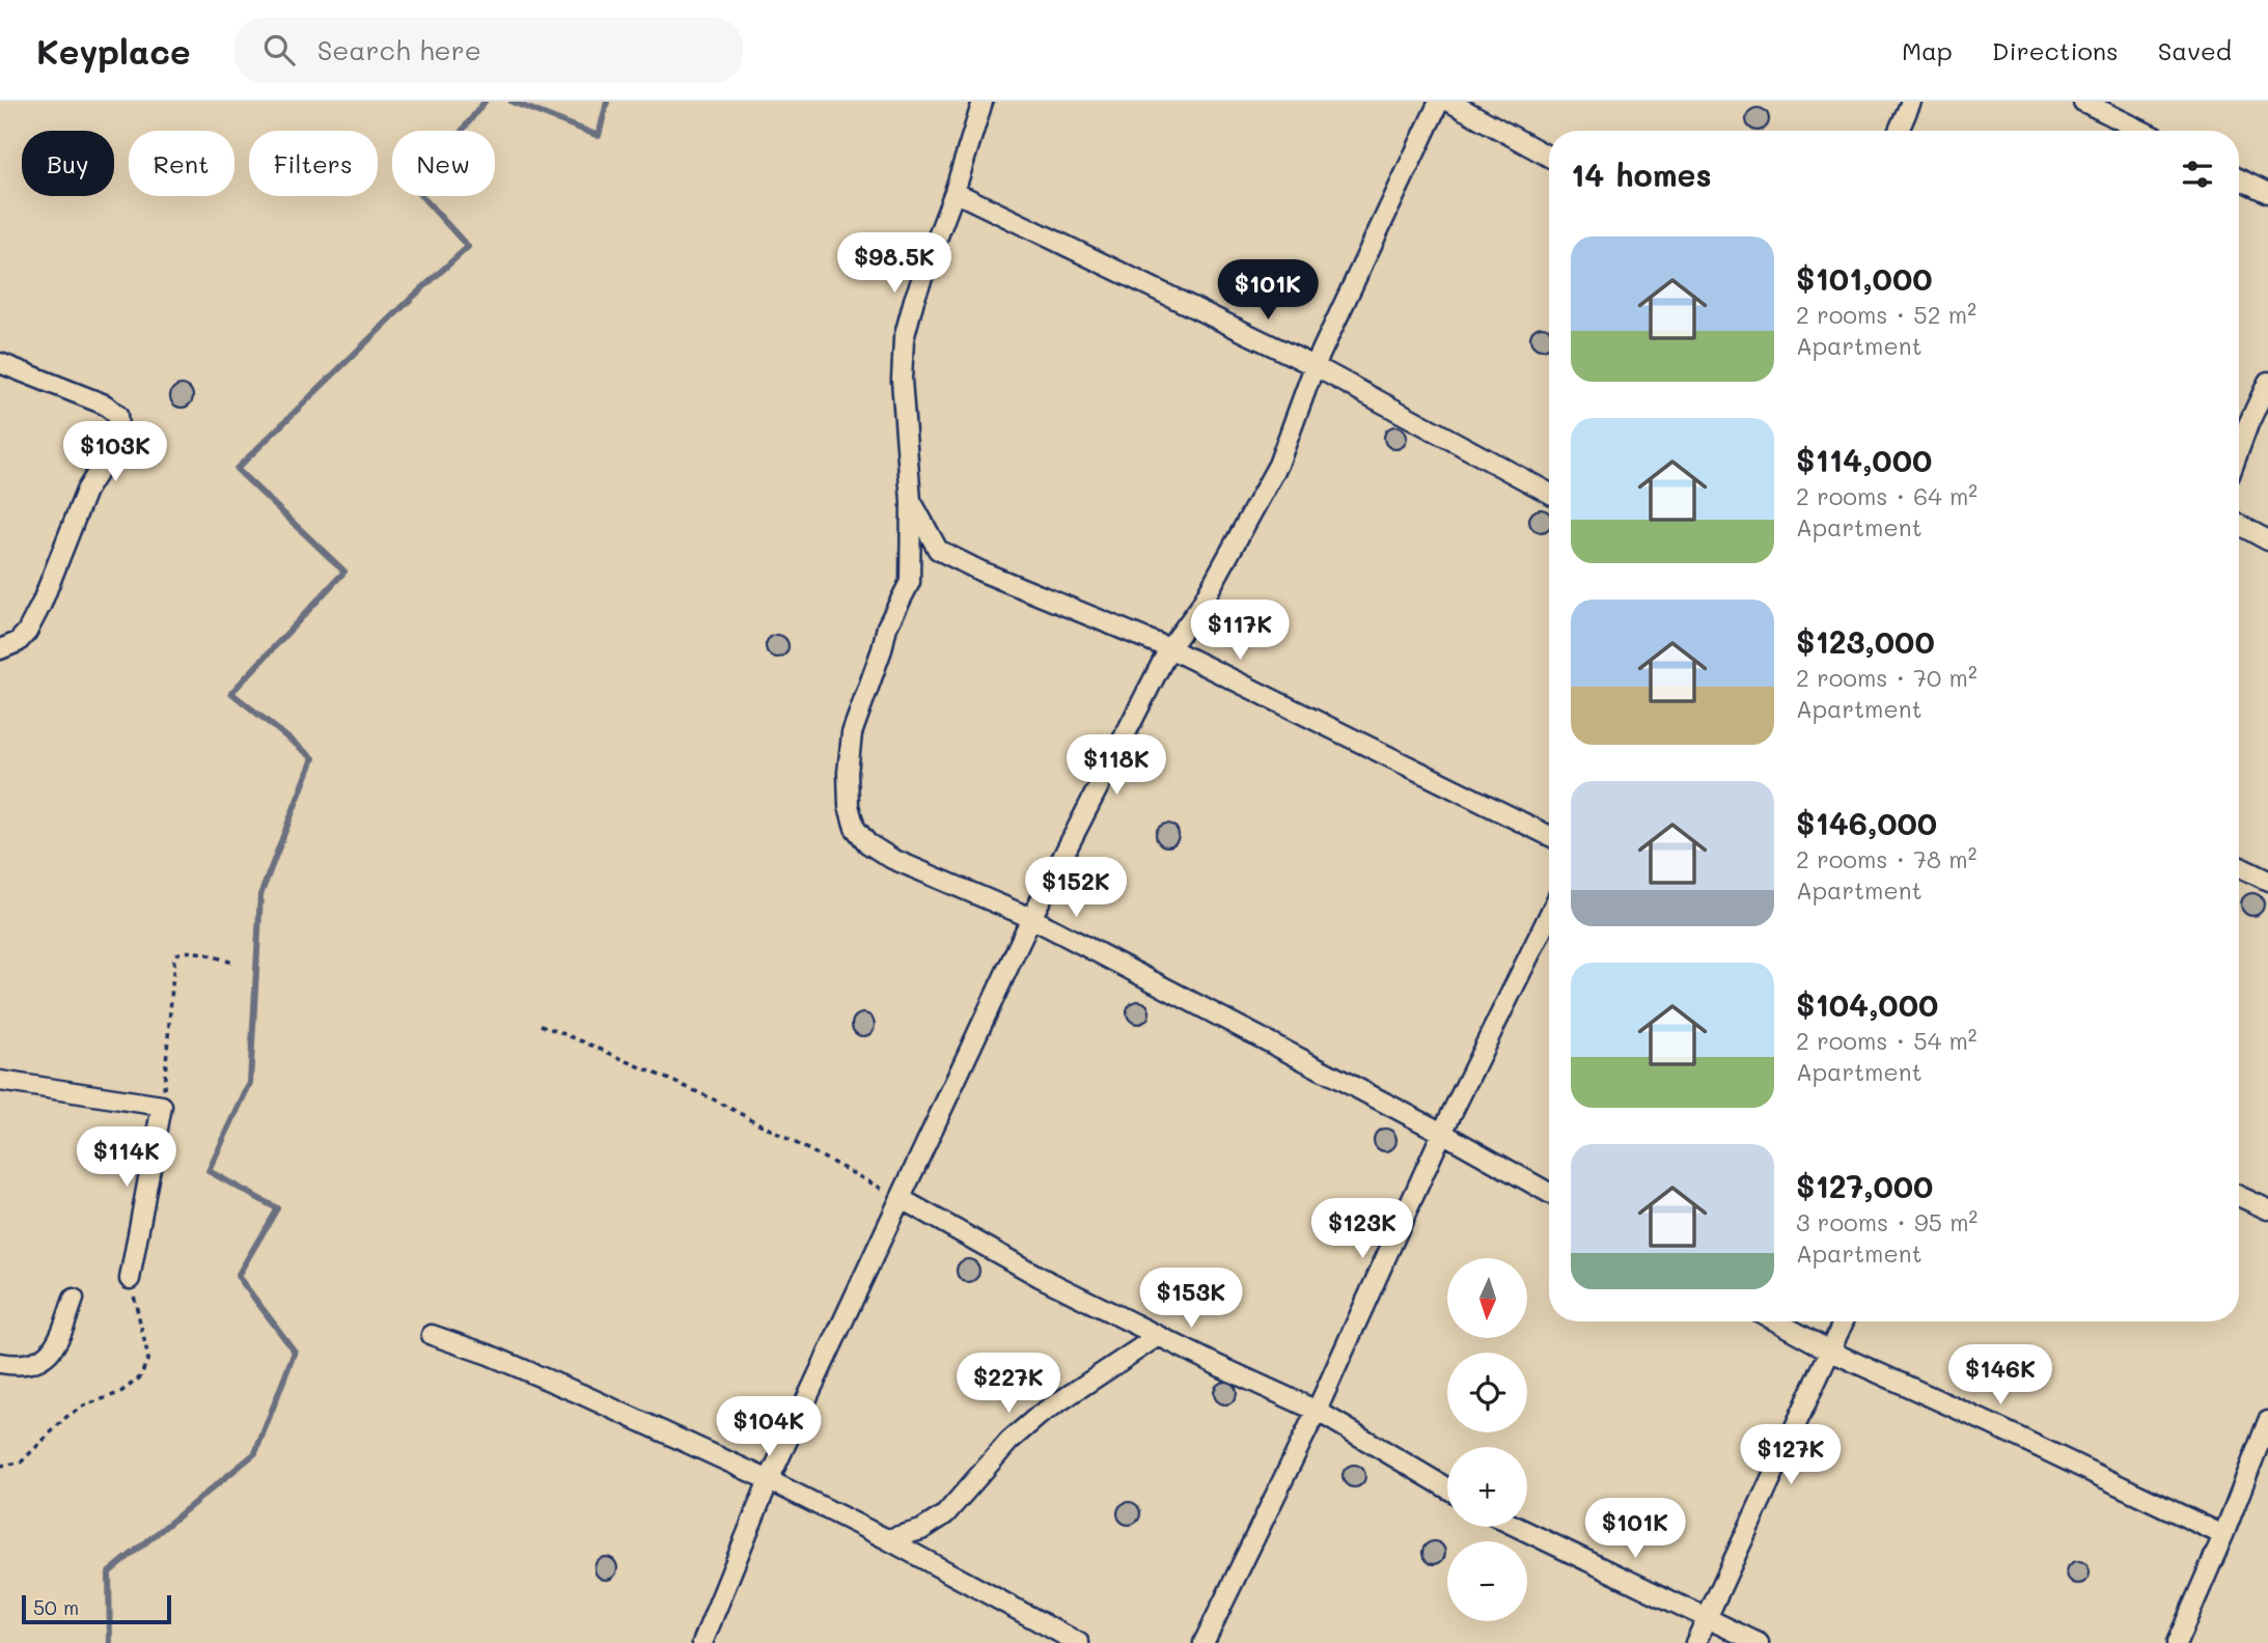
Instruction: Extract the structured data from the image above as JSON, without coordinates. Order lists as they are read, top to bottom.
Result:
{
  "scale_bar": "50 m",
  "north": "bottom",
  "page": {
    "header": "Keyplace",
    "search": "Search here",
    "nav": ["Map", "Directions", "Saved"],
    "chip": [
      "Buy",
      "Rent",
      "Filters",
      "New"
    ],
    "heading": "14 homes",
    "list": [
      {
        "name": "$101,000",
        "note": "2 rooms · 52 m² · Apartment"
      },
      {
        "name": "$114,000",
        "note": "2 rooms · 64 m² · Apartment"
      },
      {
        "name": "$123,000",
        "note": "2 rooms · 70 m² · Apartment"
      },
      {
        "name": "$146,000",
        "note": "2 rooms · 78 m² · Apartment"
      },
      {
        "name": "$104,000",
        "note": "2 rooms · 54 m² · Apartment"
      },
      {
        "name": "$127,000",
        "note": "3 rooms · 95 m² · Apartment"
      }
    ],
    "price": [
      "$98.5K",
      "$101K",
      "$103K",
      "$117K",
      "$118K",
      "$152K",
      "$114K",
      "$123K",
      "$153K",
      "$146K",
      "$227K",
      "$104K",
      "$127K",
      "$101K"
    ],
    "map_buttons": ["+", "−"],
    "scale": "50 m"
  }
}
